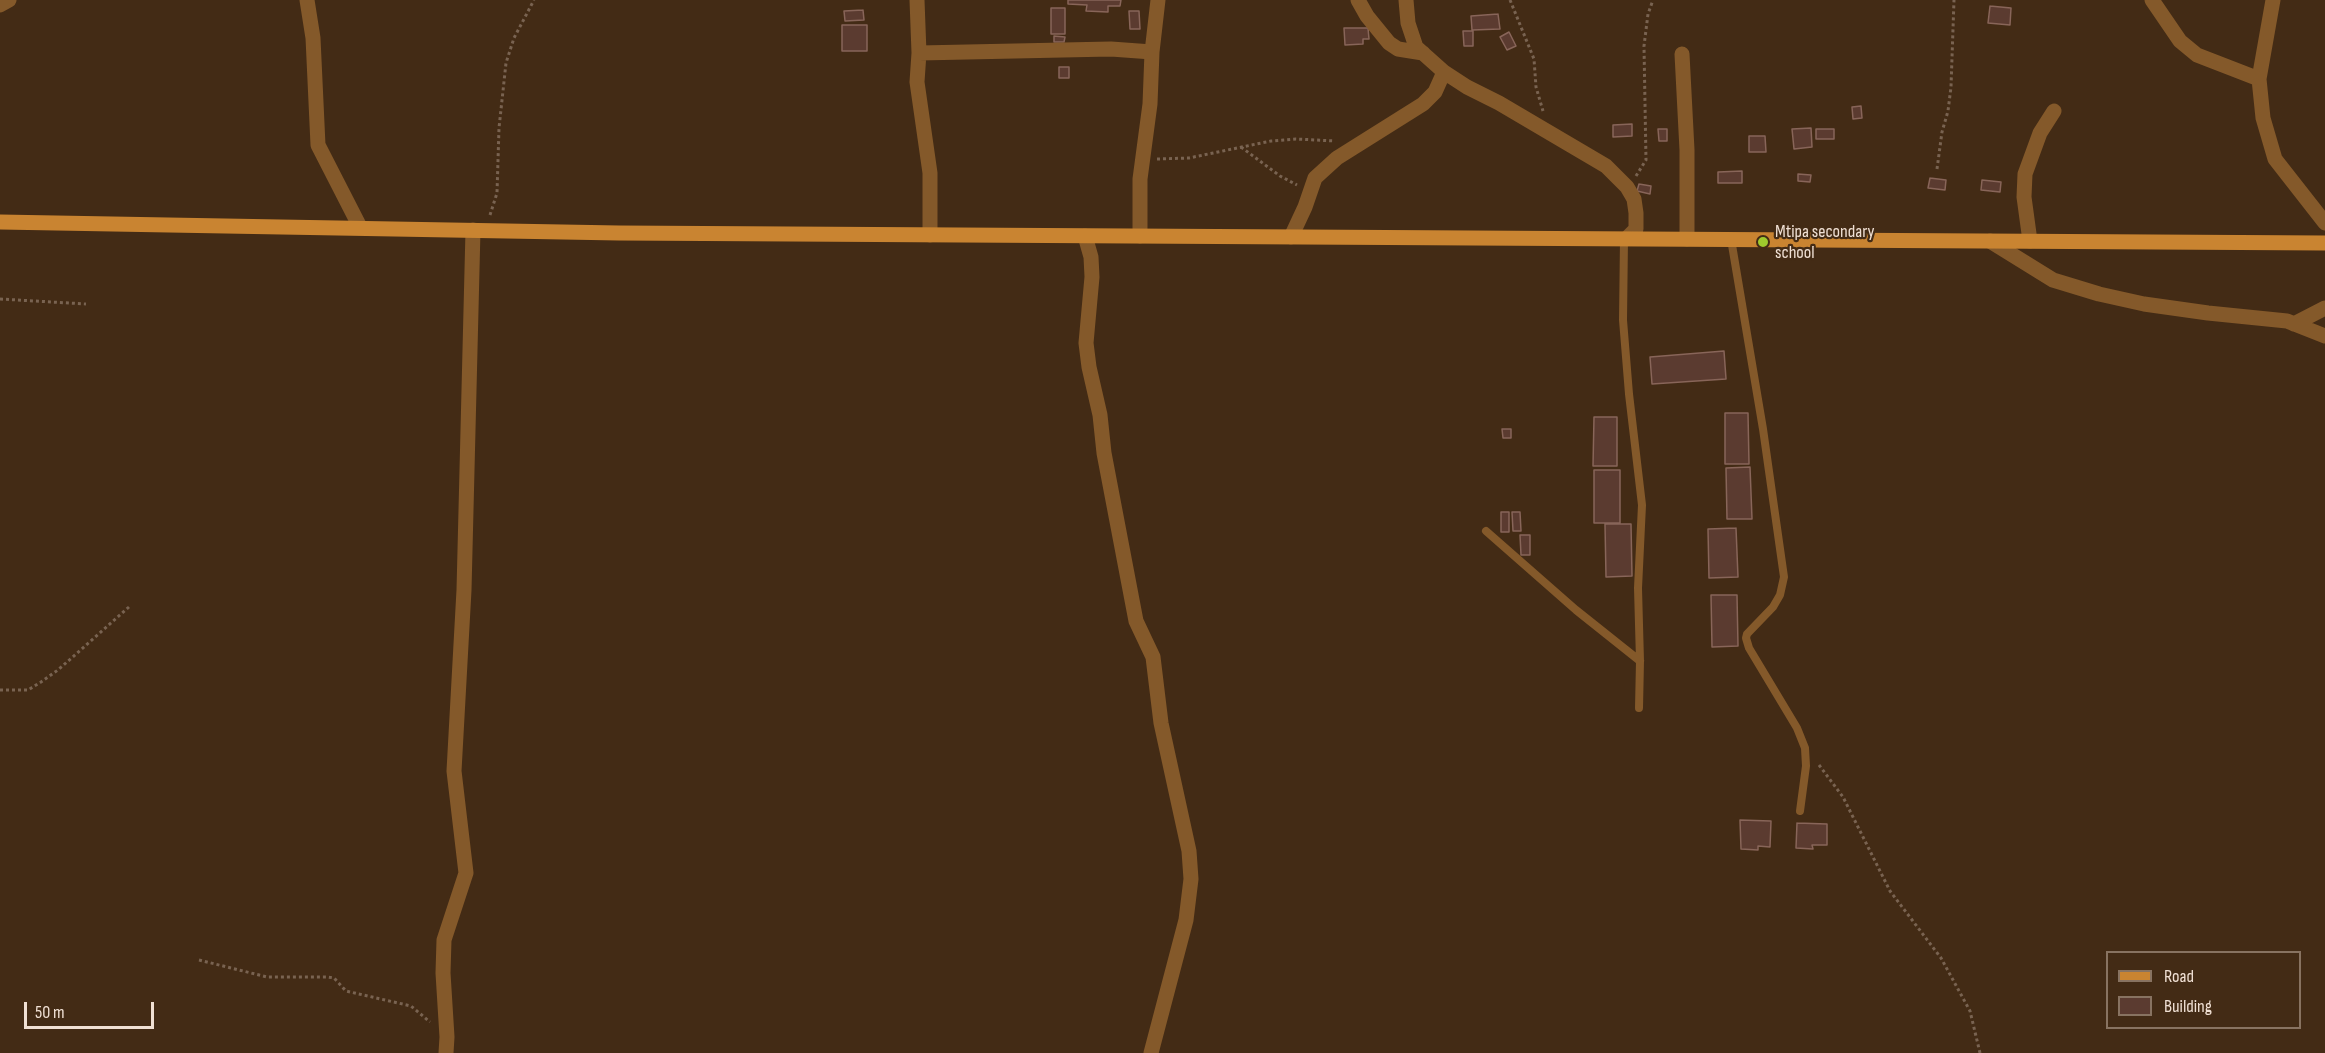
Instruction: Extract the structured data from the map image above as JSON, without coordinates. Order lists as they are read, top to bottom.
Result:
{
  "places": ["Mtipa secondary school"],
  "legend": ["Road", "Building"],
  "scale_bar": "50 m"
}
